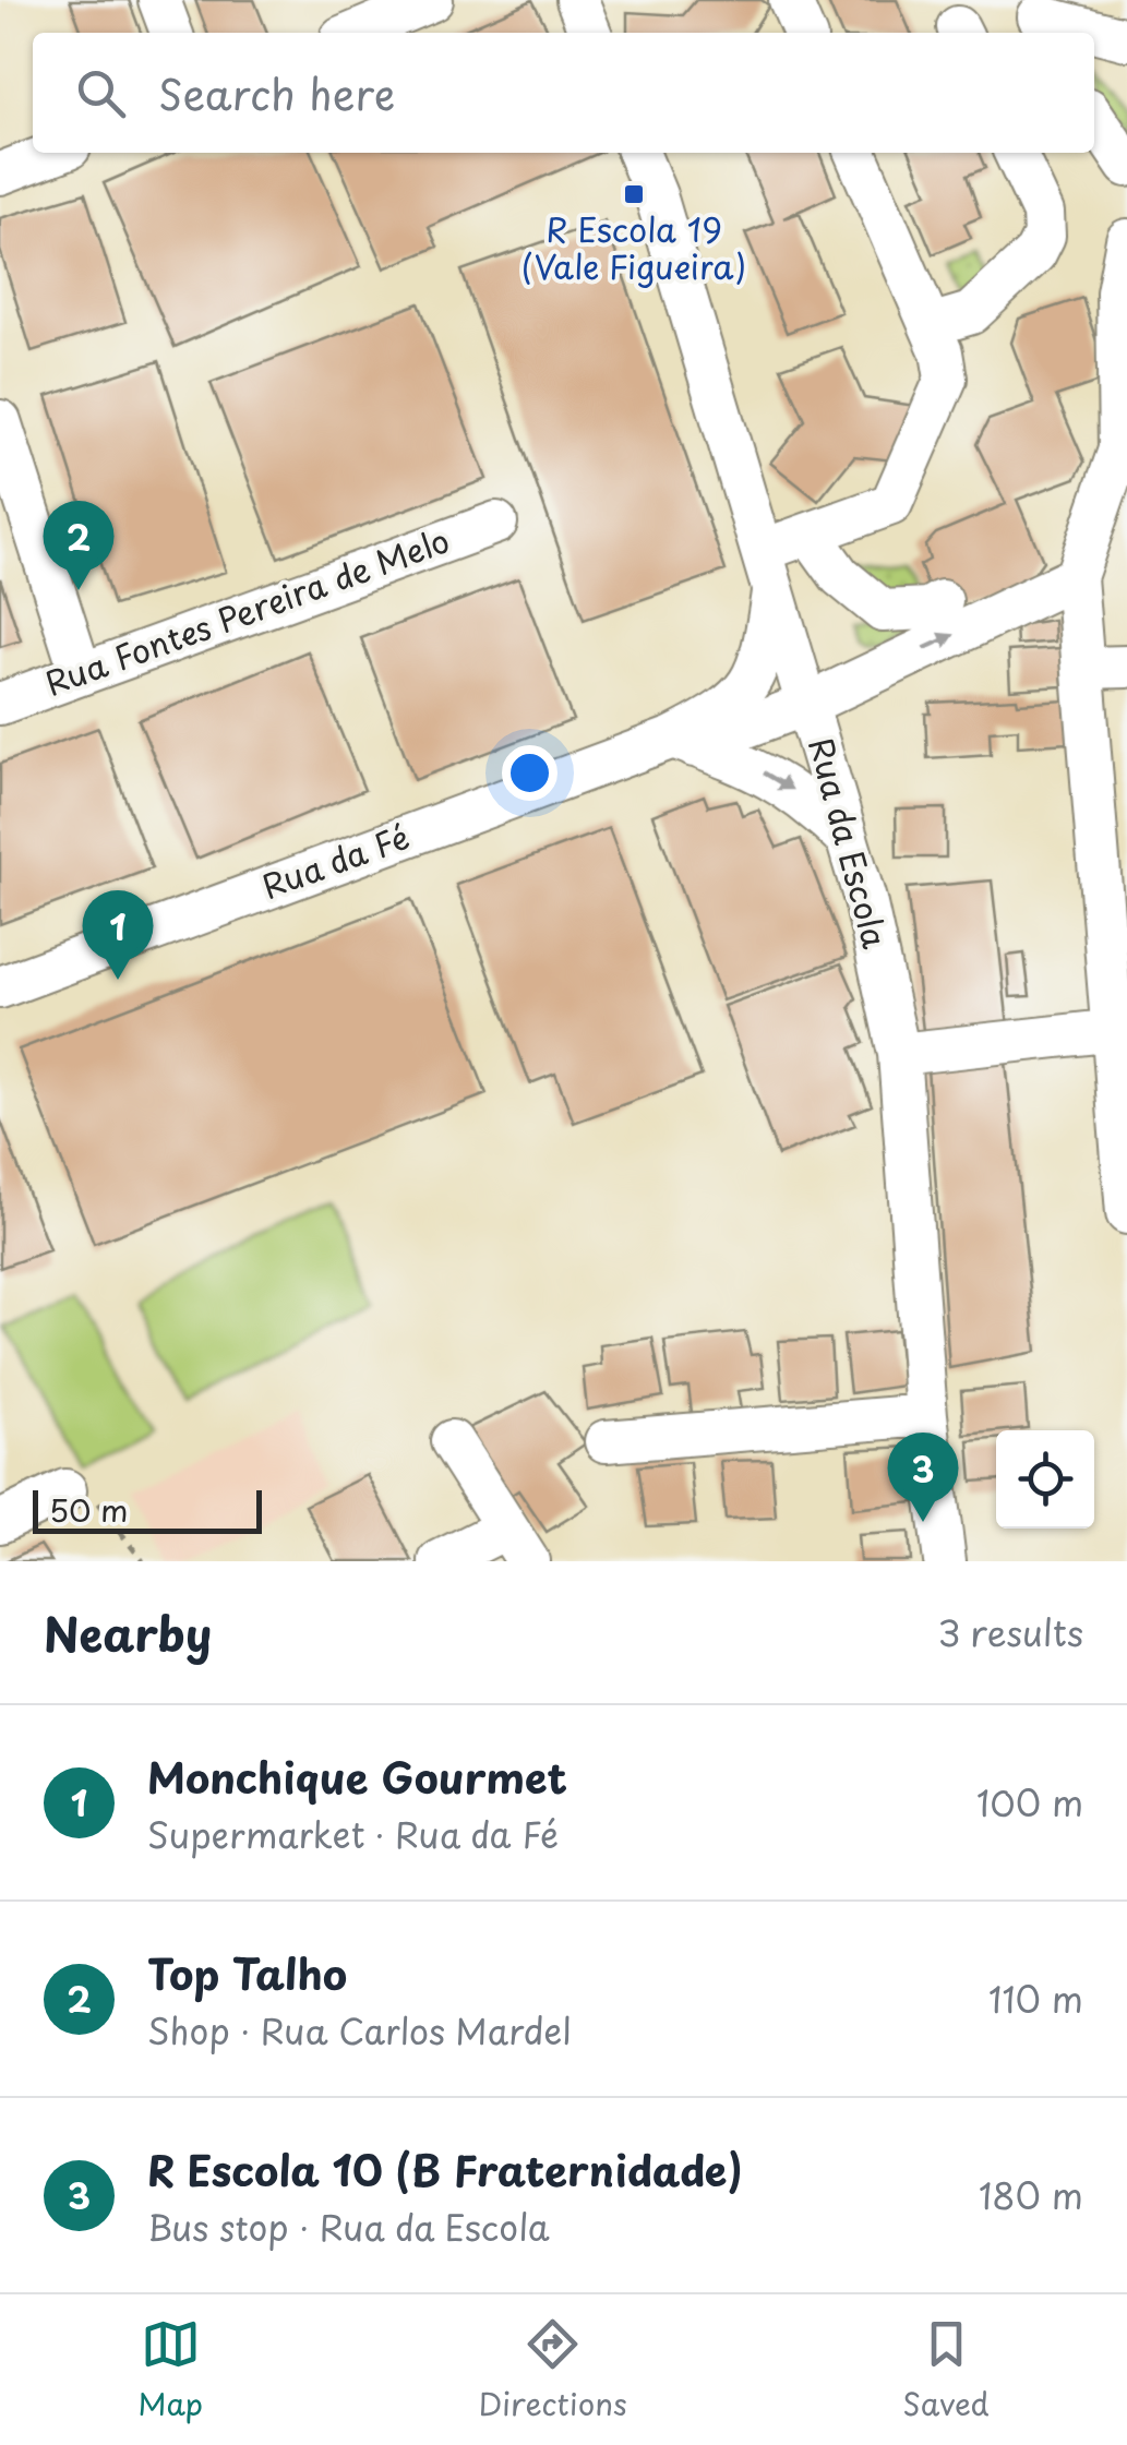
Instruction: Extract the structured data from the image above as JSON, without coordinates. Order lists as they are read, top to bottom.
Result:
{
  "streets": {
    "street": ["Rua Fontes Pereira de Melo", "Rua da Escola", "Rua da Fé"]
  },
  "crossings": [
    ["Rua da Escola", "Rua da Fé"]
  ],
  "places": {
    "transit": ["R Escola 19 (Vale Figueira)"]
  },
  "scale_bar": "50 m",
  "page": {
    "search": "Search here",
    "pins": ["2", "1", "3"],
    "scale": "50 m",
    "heading": ["Nearby", "3 results"],
    "list": [
      {
        "mark": "1",
        "name": "Monchique Gourmet",
        "note": "Supermarket · Rua da Fé",
        "value": "100 m"
      },
      {
        "mark": "2",
        "name": "Top Talho",
        "note": "Shop · Rua Carlos Mardel",
        "value": "110 m"
      },
      {
        "mark": "3",
        "name": "R Escola 10 (B Fraternidade)",
        "note": "Bus stop · Rua da Escola",
        "value": "180 m"
      }
    ],
    "nav": ["Map", "Directions", "Saved"]
  }
}
